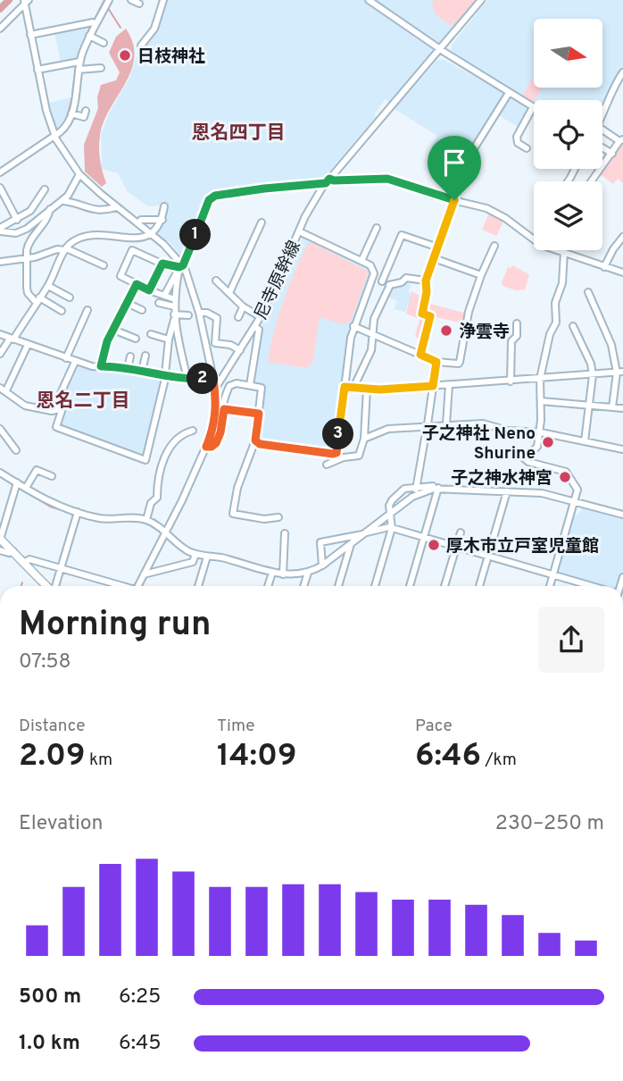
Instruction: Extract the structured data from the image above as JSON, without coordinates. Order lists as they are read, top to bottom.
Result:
{
  "streets": {
    "street": ["尼寺原幹線"]
  },
  "districts": ["恩名四丁目", "恩名二丁目"],
  "places": [
    "日枝神社",
    "浄雲寺",
    "子之神社 Neno Shurine",
    "子之神水神宮",
    "厚木市立戸室児童館"
  ],
  "north": "right",
  "page": {
    "pins": ["1", "2", "3"],
    "heading": ["Morning run", "07:58"],
    "stats": [
      ["Distance", "2.09 km"],
      ["Time", "14:09"],
      ["Pace", "6:46 /km"]
    ],
    "chart": ["Elevation", "230–250 m"],
    "list": [
      {
        "name": "500 m",
        "note": "6:25"
      },
      {
        "name": "1.0 km",
        "note": "6:45"
      }
    ]
  }
}
